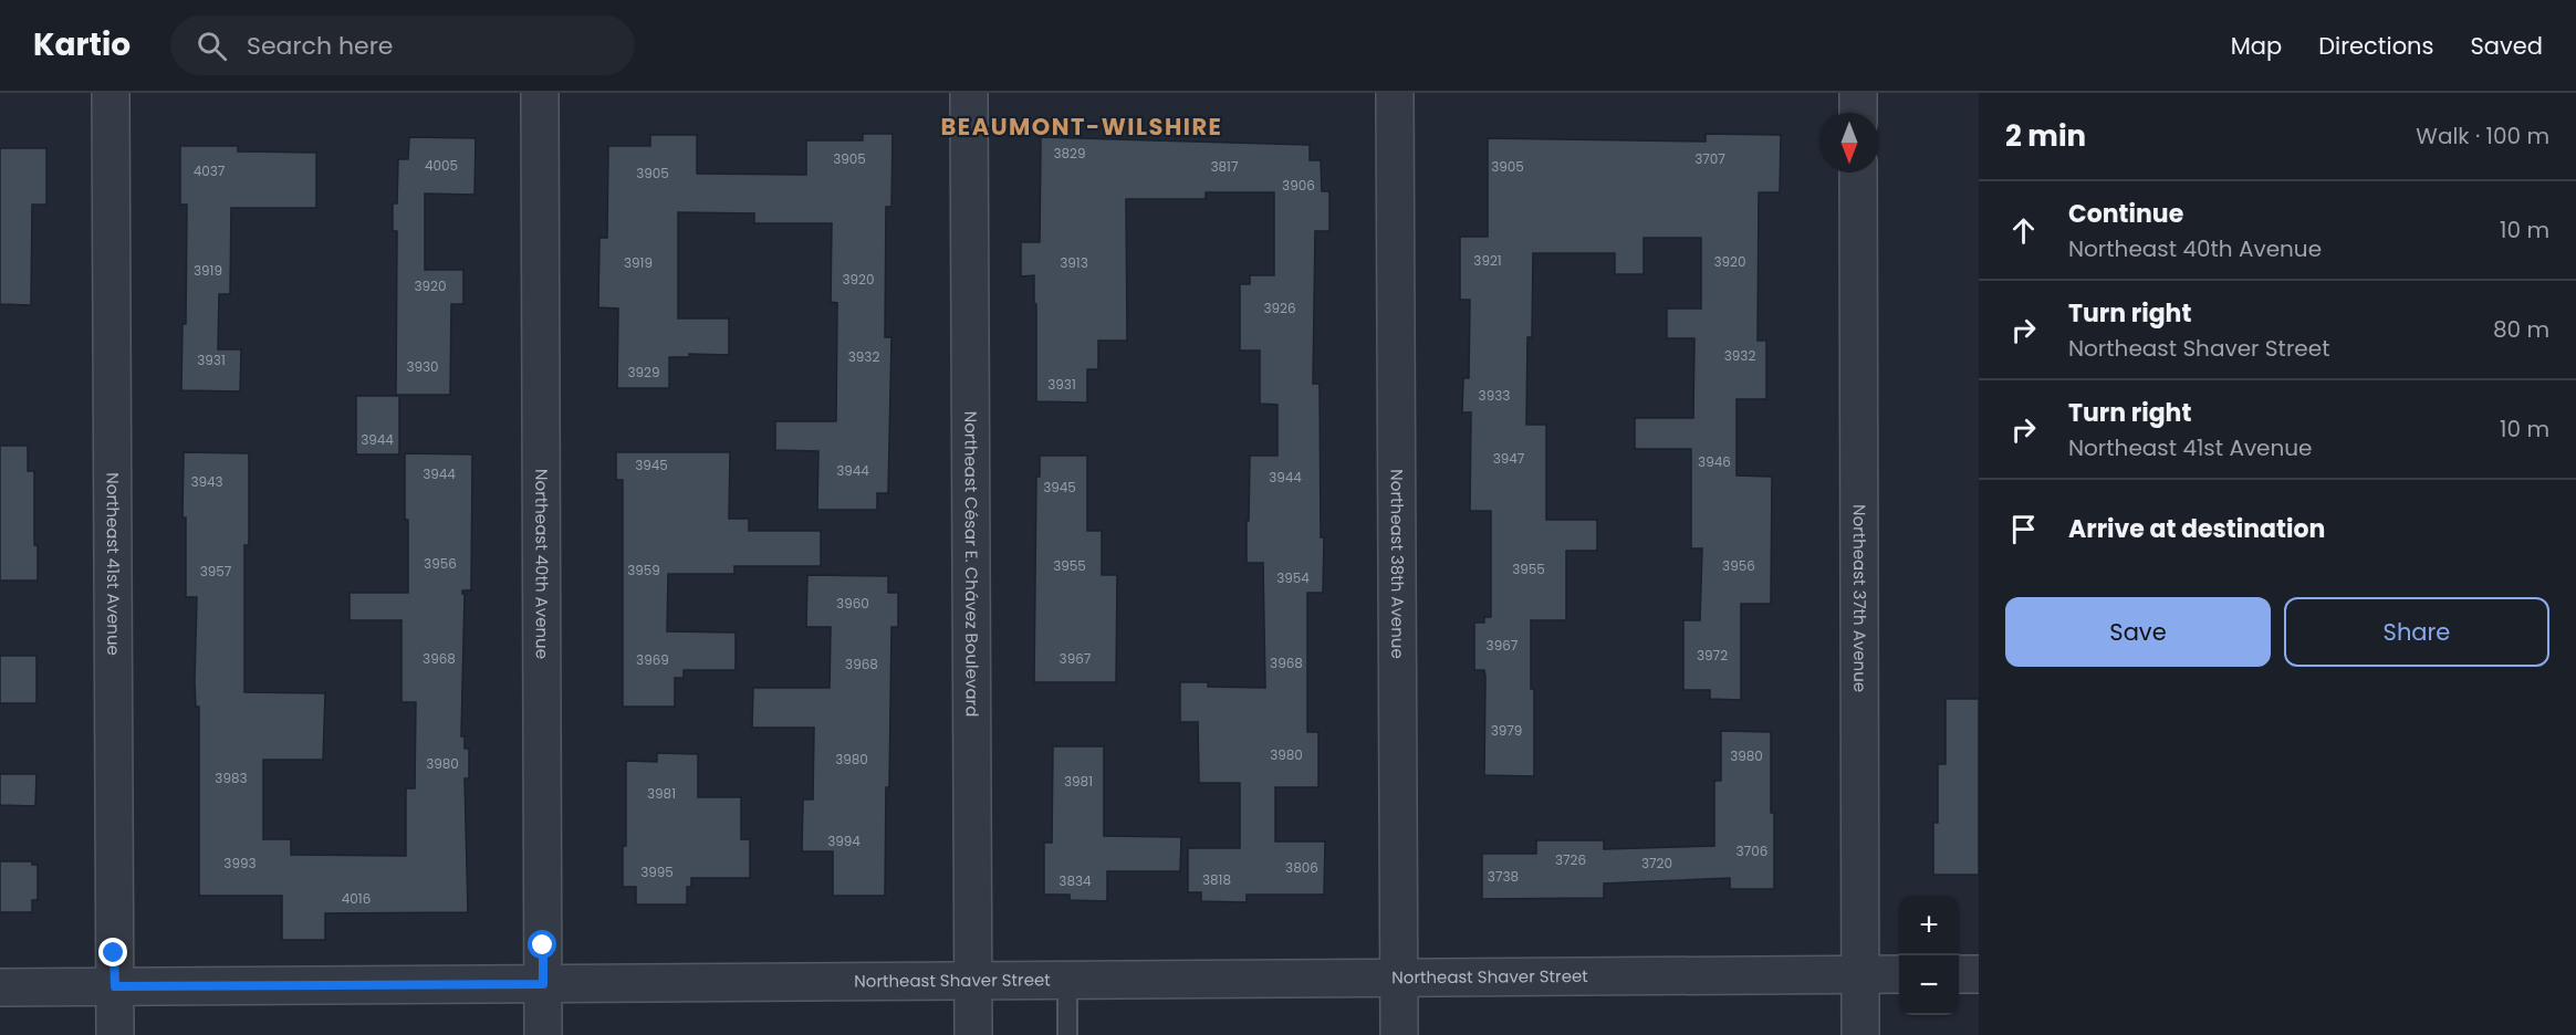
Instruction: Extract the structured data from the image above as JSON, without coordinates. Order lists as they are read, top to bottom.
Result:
{
  "streets": {
    "street": [
      "Northeast 41st Avenue",
      "Northeast 40th Avenue",
      "Northeast César E. Chávez Boulevard",
      "Northeast 38th Avenue",
      "Northeast 37th Avenue",
      "Northeast Shaver Street"
    ]
  },
  "crossings": [
    ["Northeast 41st Avenue", "Northeast Shaver Street"],
    ["Northeast 40th Avenue", "Northeast Shaver Street"],
    ["Northeast César E. Chávez Boulevard", "Northeast Shaver Street"],
    ["Northeast 38th Avenue", "Northeast Shaver Street"],
    ["Northeast 37th Avenue", "Northeast Shaver Street"]
  ],
  "districts": ["BEAUMONT-WILSHIRE"],
  "house_numbers": [
    "3829",
    "3905",
    "3707",
    "4005",
    "3817",
    "3905",
    "4037",
    "3905",
    "3906",
    "3921",
    "3920",
    "3919",
    "3913",
    "3919",
    "3920",
    "3920",
    "3926",
    "3932",
    "3932",
    "3931",
    "3930",
    "3929",
    "3931",
    "3933",
    "3944",
    "3947",
    "3946",
    "3945",
    "3944",
    "3944",
    "3944",
    "3943",
    "3945",
    "3956",
    "3955",
    "3956",
    "3955",
    "3959",
    "3957",
    "3954",
    "3960",
    "3967",
    "3972",
    "3968",
    "3967",
    "3969",
    "3968",
    "3968",
    "3979",
    "3980",
    "3980",
    "3980",
    "3980",
    "3983",
    "3981",
    "3981",
    "3994",
    "3706",
    "3726",
    "3993",
    "3720",
    "3806",
    "3995",
    "3738",
    "3818",
    "3834",
    "4016"
  ],
  "north": "bottom",
  "page": {
    "header": "Kartio",
    "search": "Search here",
    "nav": ["Map", "Directions", "Saved"],
    "heading": ["2 min", "Walk · 100 m"],
    "list": [
      ["Continue", "Northeast 40th Avenue", "10 m"],
      ["Turn right", "Northeast Shaver Street", "80 m"],
      ["Turn right", "Northeast 41st Avenue", "10 m"],
      "Arrive at destination"
    ],
    "buttons": ["Save", "Share"],
    "map_buttons": ["+", "−"]
  }
}
